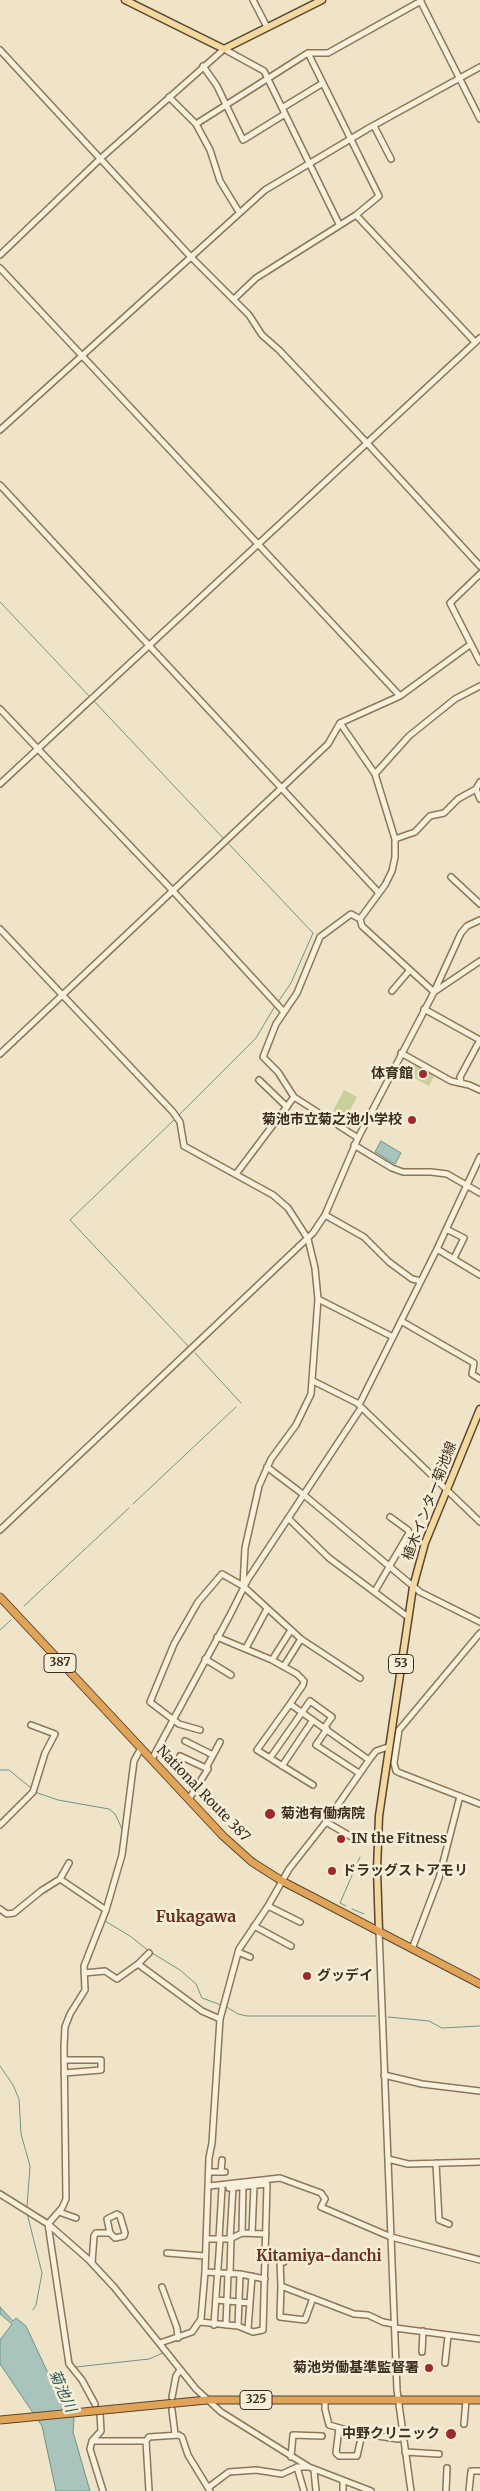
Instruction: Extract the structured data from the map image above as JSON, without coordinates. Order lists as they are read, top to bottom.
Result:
{
  "streets": {
    "highway": ["387", "National Route 387", "325"],
    "main road": ["植木インター菊池線", "53"]
  },
  "crossings": [
    ["植木インター菊池線", "National Route 387"]
  ],
  "districts": ["Fukagawa", "Kitamiya-danchi"],
  "water": ["菊池川"],
  "places": [
    "体育館",
    "菊池市立菊之池小学校",
    "菊池有働病院",
    "IN the Fitness",
    "ドラッグストアモリ",
    "グッデイ",
    "菊池労働基準監督署",
    "中野クリニック"
  ]
}
